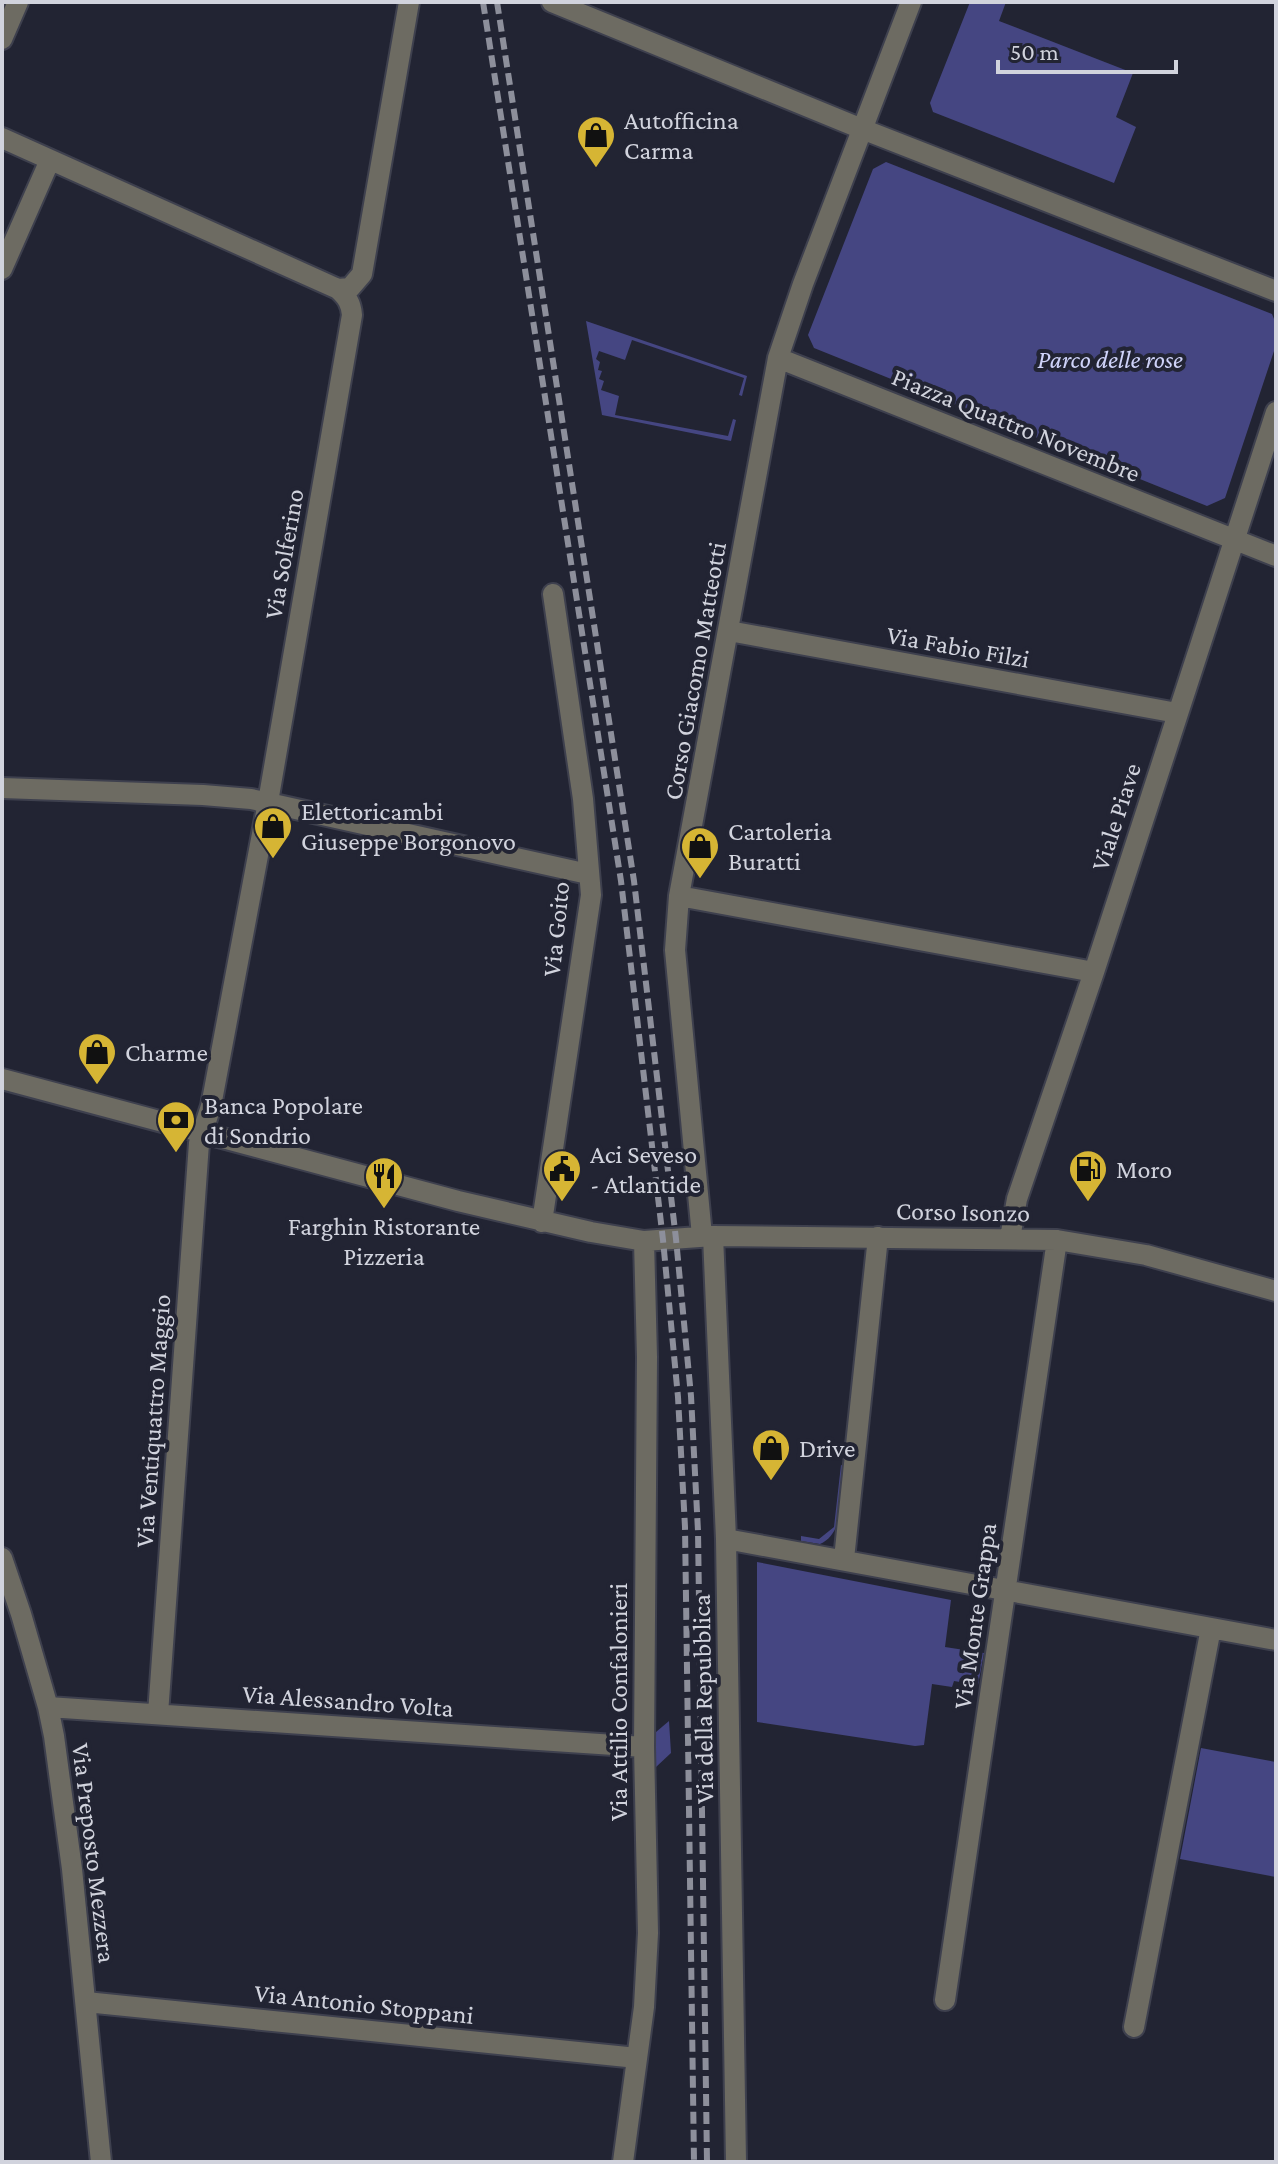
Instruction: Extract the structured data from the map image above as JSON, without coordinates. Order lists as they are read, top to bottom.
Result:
{
  "streets": {
    "street": [
      "Piazza Quattro Novembre",
      "Via Solferino",
      "Via Fabio Filzi",
      "Corso Giacomo Matteotti",
      "Viale Piave",
      "Via Goito",
      "Corso Isonzo",
      "Via Ventiquattro Maggio",
      "Via Monte Grappa",
      "Via della Repubblica",
      "Via Alessandro Volta",
      "Via Attilio Confalonieri",
      "Via Preposto Mezzera",
      "Via Antonio Stoppani"
    ]
  },
  "crossings": [
    ["Piazza Quattro Novembre", "Corso Giacomo Matteotti"],
    ["Piazza Quattro Novembre", "Viale Piave"],
    ["Via Solferino", "Corso Isonzo"],
    ["Via Solferino", "Via Ventiquattro Maggio"],
    ["Via Fabio Filzi", "Corso Giacomo Matteotti"],
    ["Via Fabio Filzi", "Viale Piave"],
    ["Corso Giacomo Matteotti", "Corso Isonzo"],
    ["Corso Giacomo Matteotti", "Via della Repubblica"],
    ["Viale Piave", "Corso Isonzo"],
    ["Via Goito", "Corso Isonzo"],
    ["Corso Isonzo", "Via Ventiquattro Maggio"],
    ["Corso Isonzo", "Via Monte Grappa"],
    ["Corso Isonzo", "Via della Repubblica"],
    ["Corso Isonzo", "Via Attilio Confalonieri"],
    ["Via Ventiquattro Maggio", "Via Alessandro Volta"],
    ["Via Alessandro Volta", "Via Attilio Confalonieri"],
    ["Via Alessandro Volta", "Via Preposto Mezzera"],
    ["Via Attilio Confalonieri", "Via Antonio Stoppani"],
    ["Via Preposto Mezzera", "Via Antonio Stoppani"]
  ],
  "parks": ["Parco delle rose"],
  "places": {
    "shop": [
      "Autofficina Carma",
      "Elettoricambi Giuseppe Borgonovo",
      "Cartoleria Buratti",
      "Charme",
      "Drive"
    ],
    "bank": ["Banca Popolare di Sondrio"],
    "public building": ["Aci Seveso - Atlantide"],
    "fuel station": ["Moro"],
    "restaurant": ["Farghin Ristorante Pizzeria"]
  },
  "scale_bar": "50 m"
}
